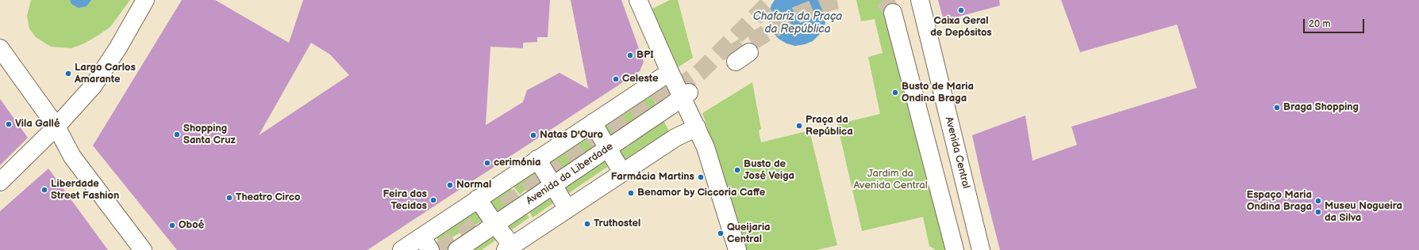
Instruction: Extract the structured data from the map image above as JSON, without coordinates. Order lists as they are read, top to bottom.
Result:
{
  "streets": {
    "street": ["Avenida Central", "Avenida da Liberdade"]
  },
  "water": ["Chafariz da Praça da República"],
  "parks": ["Jardim da Avenida Central"],
  "places": [
    "Caixa Geral de Depósitos",
    "BPI",
    "Largo Carlos Amarante",
    "Celeste",
    "Busto de Maria Ondina Braga",
    "Braga Shopping",
    "Vila Gallé",
    "Praça da República",
    "Shopping Santa Cruz",
    "Natas D'Ouro",
    "cerimónia",
    "Busto de José Veiga",
    "Farmácia Martins",
    "Normal",
    "Liberdade Street Fashion",
    "Benamor by Ciccoria Caffe",
    "Theatro Circo",
    "Feira dos Tecidos",
    "Espaço Maria Ondina Braga",
    "Museu Nogueira da Silva",
    "Truthostel",
    "Oboé",
    "Queijaria Central"
  ],
  "scale_bar": "20 m"
}
